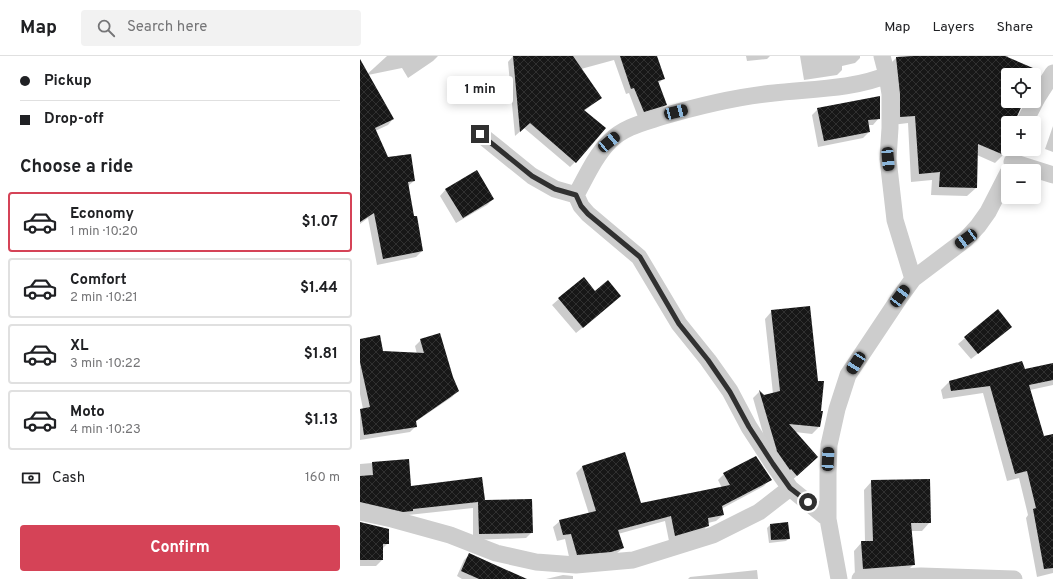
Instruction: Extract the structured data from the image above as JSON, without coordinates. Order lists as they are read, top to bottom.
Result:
{
  "page": {
    "header": "Map",
    "search": "Search here",
    "nav": ["Map", "Layers", "Share"],
    "banner": ["Pickup", "Drop-off"],
    "map_buttons": ["+", "−"],
    "bubble": "1 min",
    "heading": "Choose a ride",
    "list": [
      {
        "name": "Economy",
        "note": "1 min · 10:20",
        "value": "$1.07"
      },
      {
        "name": "Comfort",
        "note": "2 min · 10:21",
        "value": "$1.44"
      },
      {
        "name": "XL",
        "note": "3 min · 10:22",
        "value": "$1.81"
      },
      {
        "name": "Moto",
        "note": "4 min · 10:23",
        "value": "$1.13"
      }
    ],
    "pay": ["Cash", "160 m"],
    "buttons": "Confirm"
  }
}
